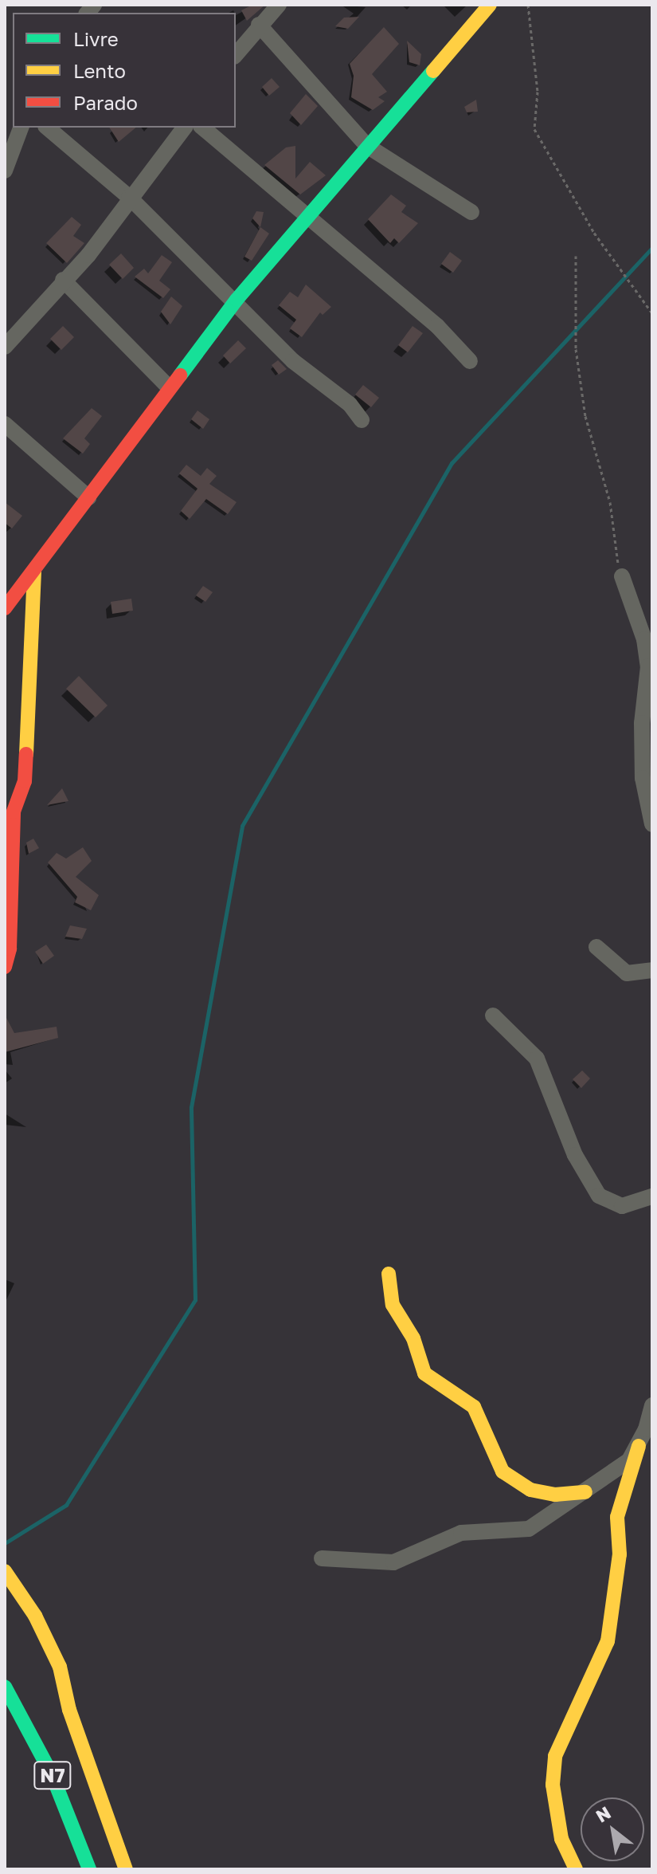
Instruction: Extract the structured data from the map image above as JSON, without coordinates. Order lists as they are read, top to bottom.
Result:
{
  "streets": {
    "main road": ["N7"]
  },
  "legend": ["Livre", "Lento", "Parado"],
  "north": "top left"
}
